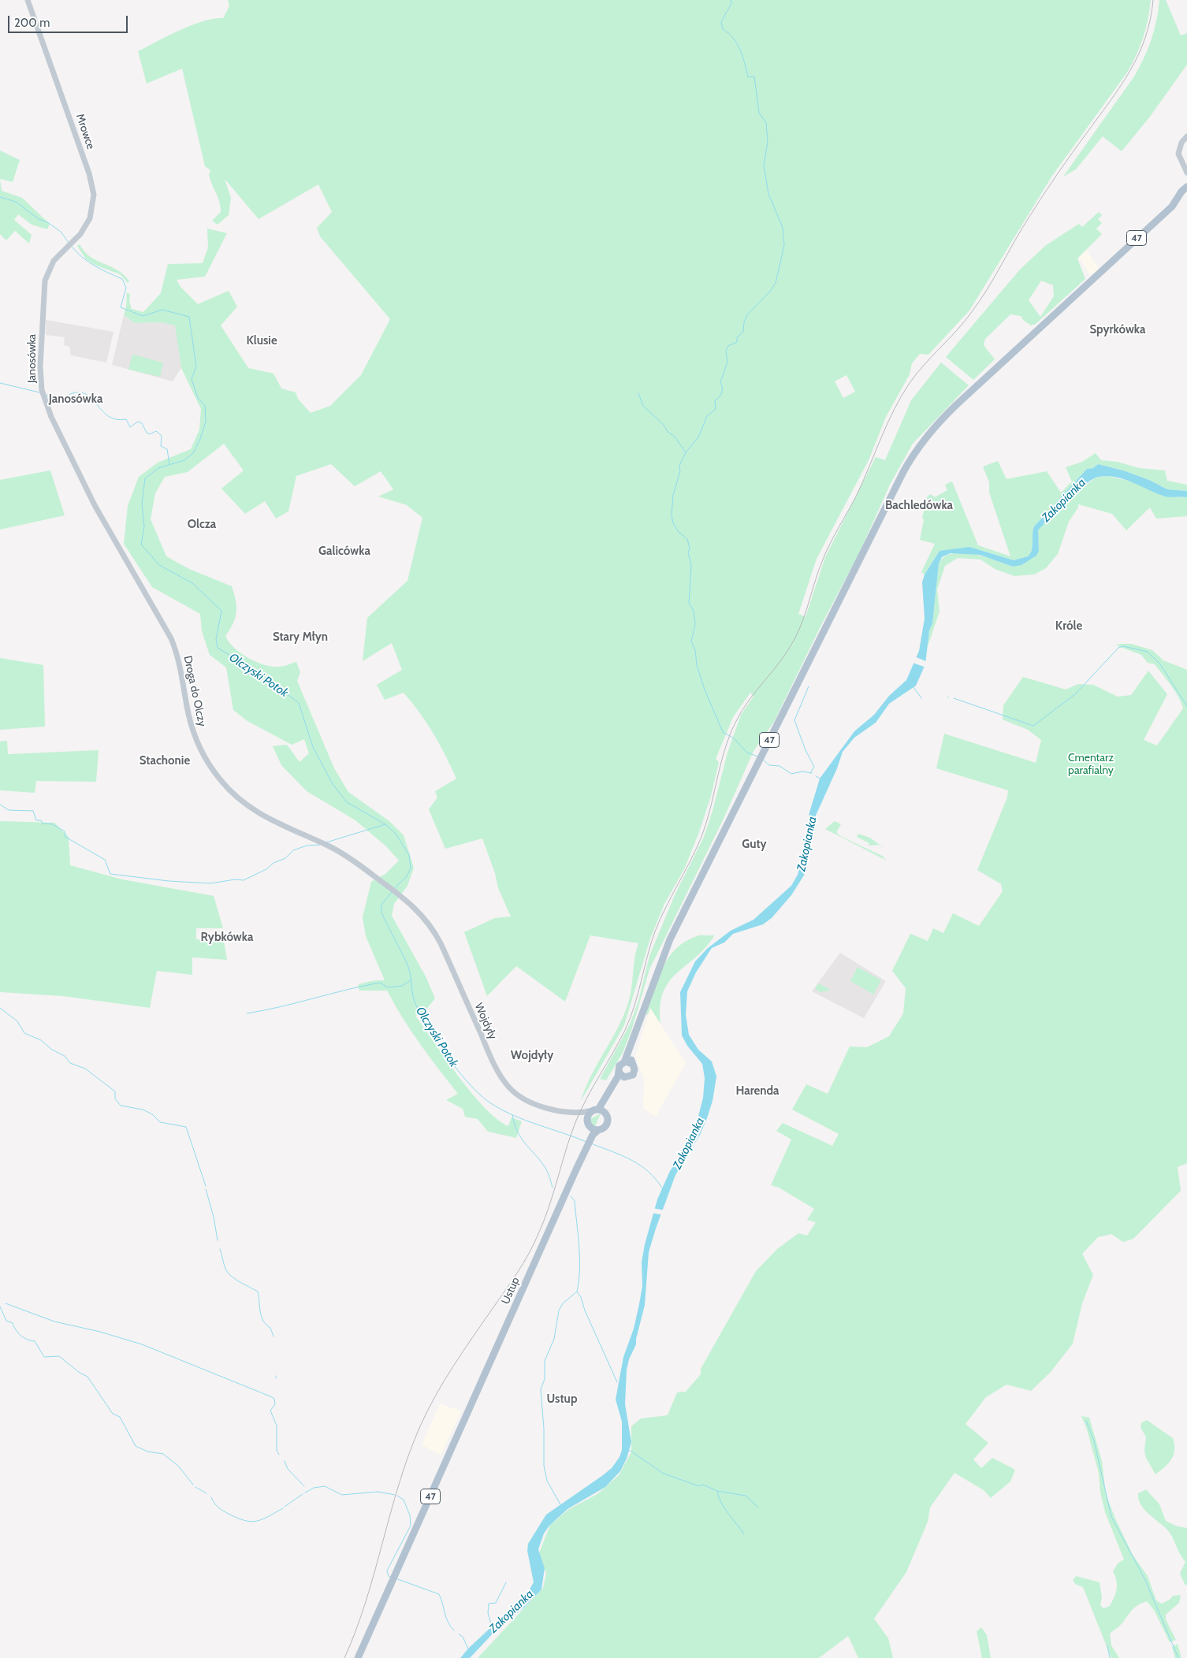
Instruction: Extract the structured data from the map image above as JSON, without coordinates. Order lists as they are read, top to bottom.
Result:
{
  "streets": {
    "main road": ["47", "Ustup"],
    "street": [
      "Mrowce",
      "Janosówka",
      "Droga do Olczy",
      "Wojdyły"
    ]
  },
  "crossings": [
    ["Mrowce", "Janosówka"],
    ["47", "Wojdyły"],
    ["47", "Ustup"],
    ["Janosówka", "Droga do Olczy"],
    ["Droga do Olczy", "Wojdyły"],
    ["Wojdyły", "Ustup"]
  ],
  "districts": [
    "Spyrkówka",
    "Klusie",
    "Janosówka",
    "Bachledówka",
    "Olcza",
    "Galicówka",
    "Króle",
    "Stary Młyn",
    "Stachonie",
    "Guty",
    "Rybkówka",
    "Wojdyły",
    "Harenda",
    "Ustup"
  ],
  "water": ["Zakopianka", "Olczyski Potok"],
  "parks": ["Cmentarz parafialny"],
  "scale_bar": "200 m"
}
